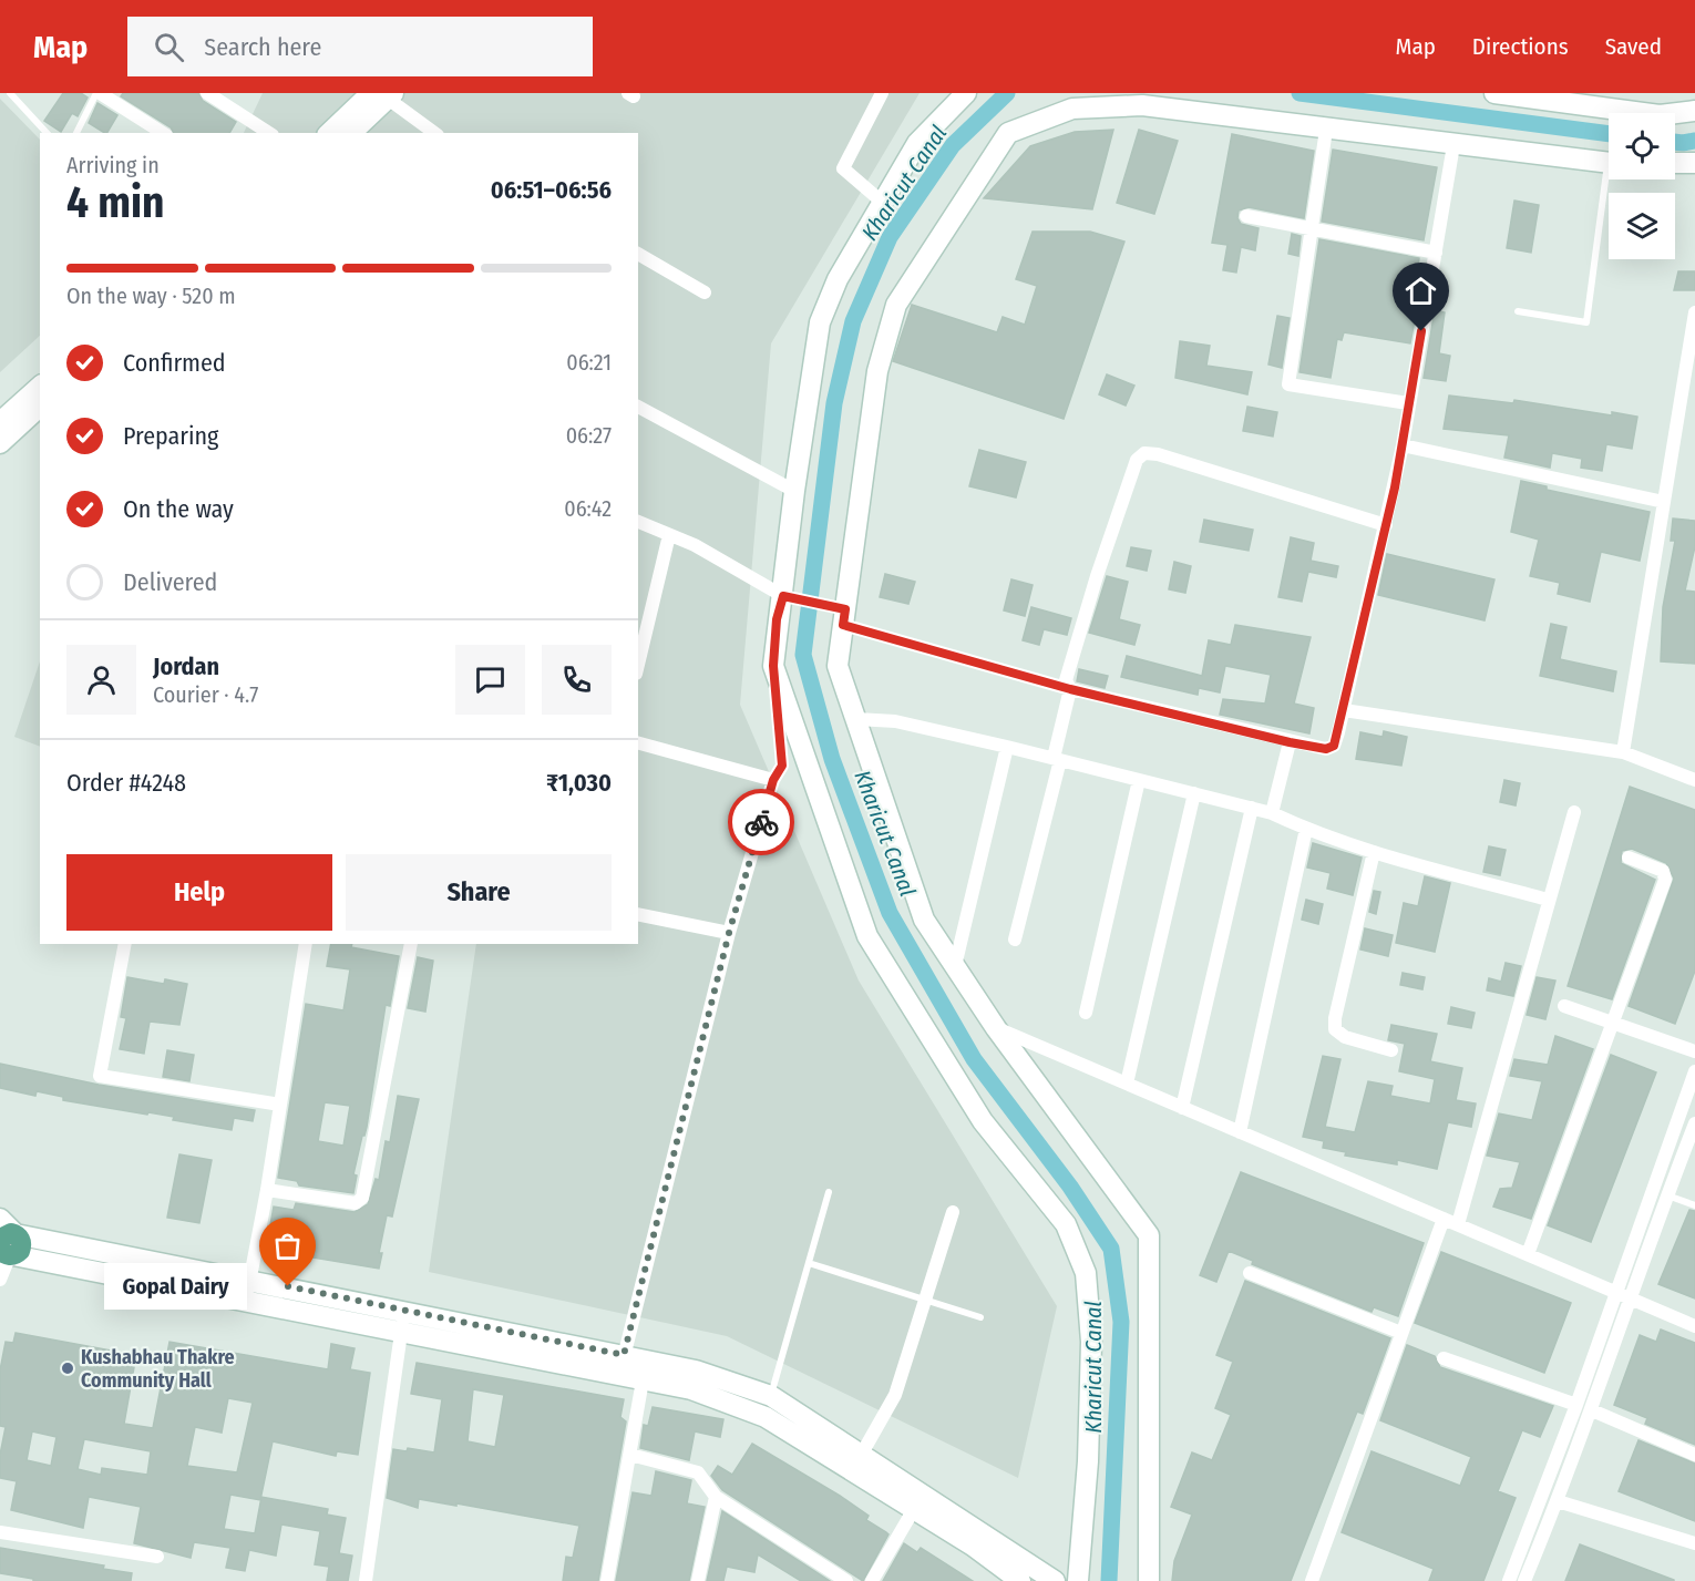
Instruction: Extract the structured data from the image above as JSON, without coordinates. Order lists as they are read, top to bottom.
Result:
{
  "water": ["Kharicut Canal"],
  "places": ["Gopal Dairy", "Kushabhau Thakre Community Hall"],
  "page": {
    "header": "Map",
    "search": "Search here",
    "nav": ["Map", "Directions", "Saved"],
    "heading": ["4 min", "Arriving in", "06:51–06:56"],
    "panel": [
      "Jordan",
      "Courier · 4.7",
      "Order #4248",
      "₹1,030"
    ],
    "bar": "On the way · 520 m",
    "list": [
      ["Confirmed", "06:21"],
      ["Preparing", "06:27"],
      ["On the way", "06:42"],
      "Delivered"
    ],
    "buttons": ["Help", "Share"],
    "bubble": "Gopal Dairy"
  }
}
